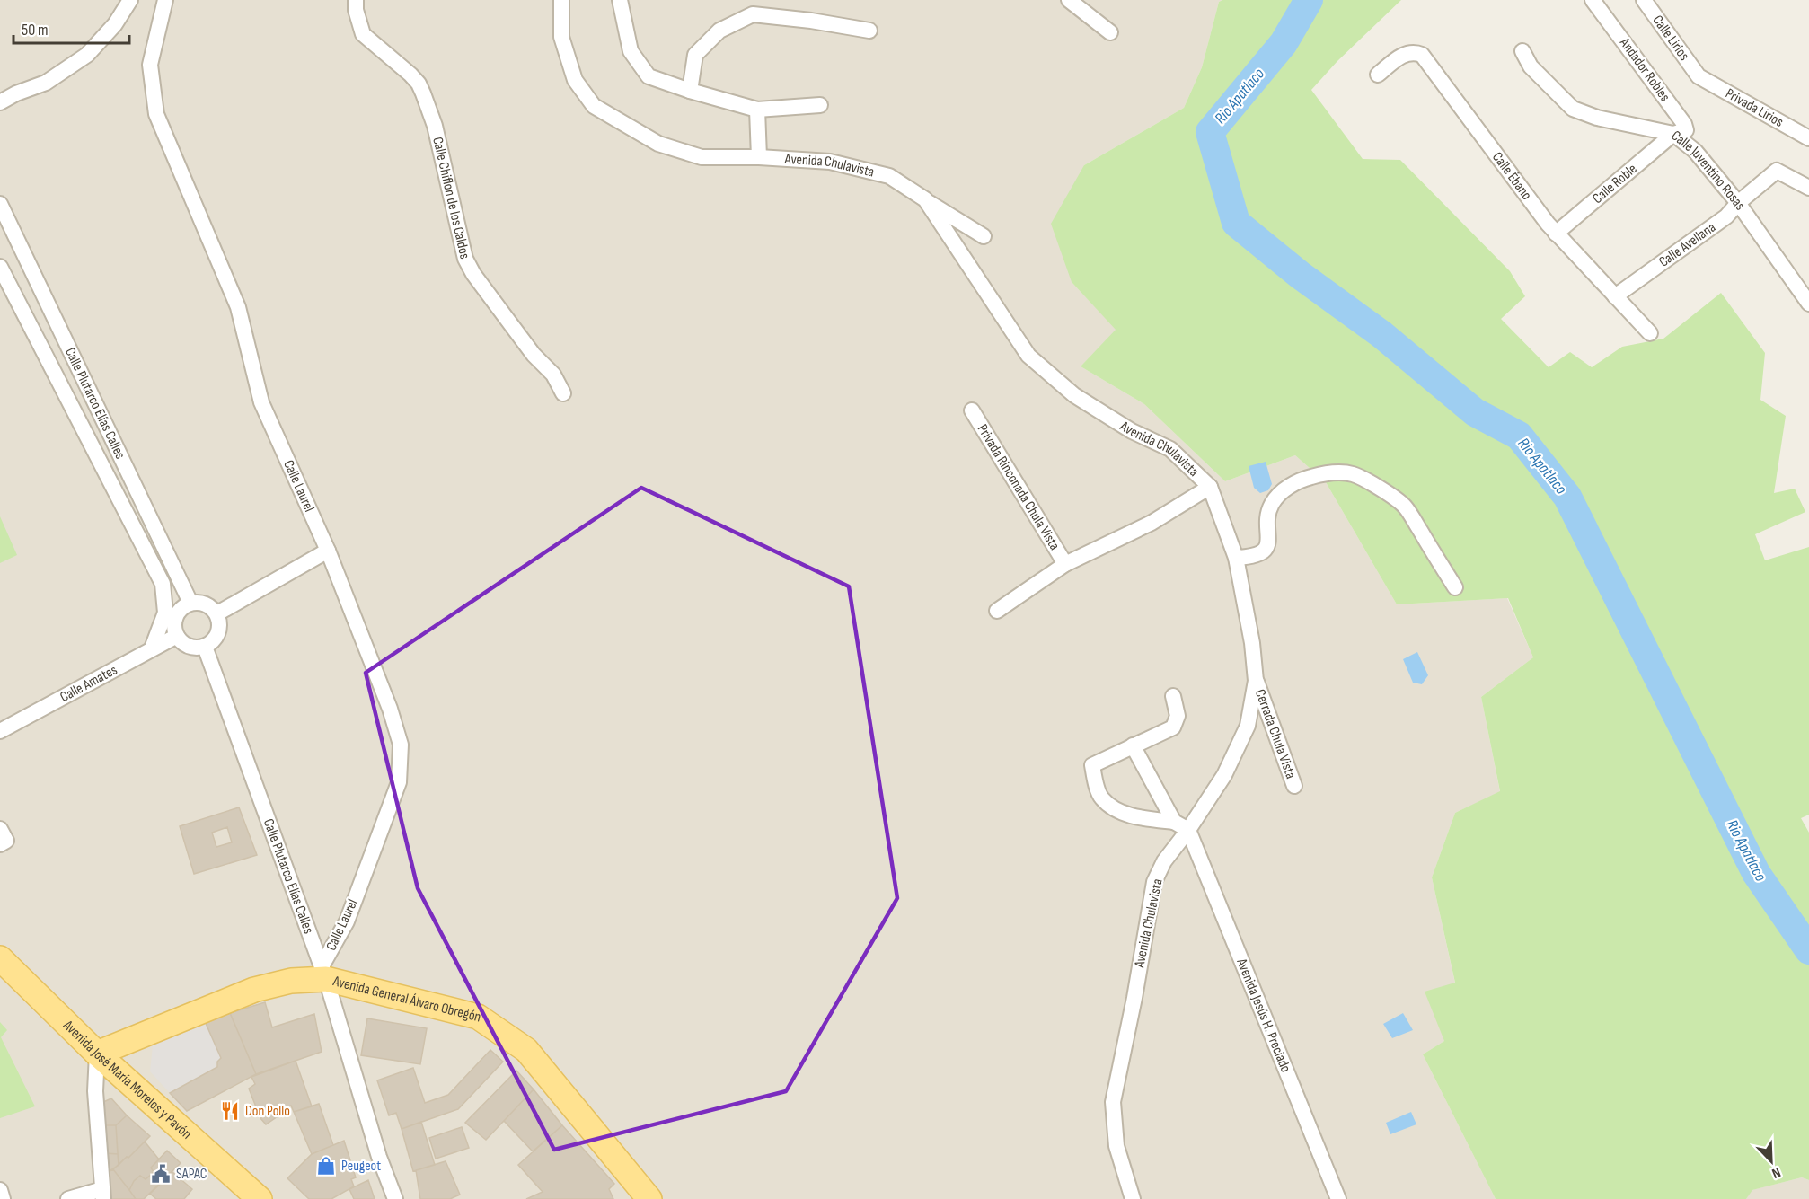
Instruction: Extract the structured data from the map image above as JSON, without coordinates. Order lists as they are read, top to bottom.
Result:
{
  "streets": {
    "main road": ["Avenida General Álvaro Obregón", "Avenida José María Morelos y Pavón"],
    "street": [
      "Calle Lirios",
      "Andador Robles",
      "Privada Lirios",
      "Avenida Chulavista",
      "Calle Juventino Rosas",
      "Calle Ébano",
      "Calle Roble",
      "Calle Chiflon de los Caldos",
      "Calle Avellana",
      "Calle Plutarco Elías Calles",
      "Calle Laurel",
      "Privada Rinconada Chula Vista",
      "Calle Amates",
      "Cerrada Chula Vista",
      "Avenida Jesús H. Preciado"
    ]
  },
  "crossings": [
    ["Calle Lirios", "Privada Lirios"],
    ["Andador Robles", "Calle Juventino Rosas"],
    ["Andador Robles", "Calle Roble"],
    ["Avenida Chulavista", "Privada Rinconada Chula Vista"],
    ["Avenida Chulavista", "Cerrada Chula Vista"],
    ["Avenida Chulavista", "Avenida Jesús H. Preciado"],
    ["Calle Juventino Rosas", "Calle Roble"],
    ["Calle Juventino Rosas", "Calle Avellana"],
    ["Calle Ébano", "Calle Roble"],
    ["Calle Ébano", "Calle Avellana"],
    ["Calle Plutarco Elías Calles", "Calle Laurel"],
    ["Calle Plutarco Elías Calles", "Calle Amates"],
    ["Calle Plutarco Elías Calles", "Avenida General Álvaro Obregón"],
    ["Calle Laurel", "Avenida General Álvaro Obregón"],
    ["Avenida General Álvaro Obregón", "Avenida José María Morelos y Pavón"]
  ],
  "water": ["Rio Apatlaco"],
  "places": {
    "restaurant": ["Don Pollo"],
    "shop": ["Peugeot"],
    "public building": ["SAPAC"]
  },
  "scale_bar": "50 m",
  "north": "bottom right"
}
